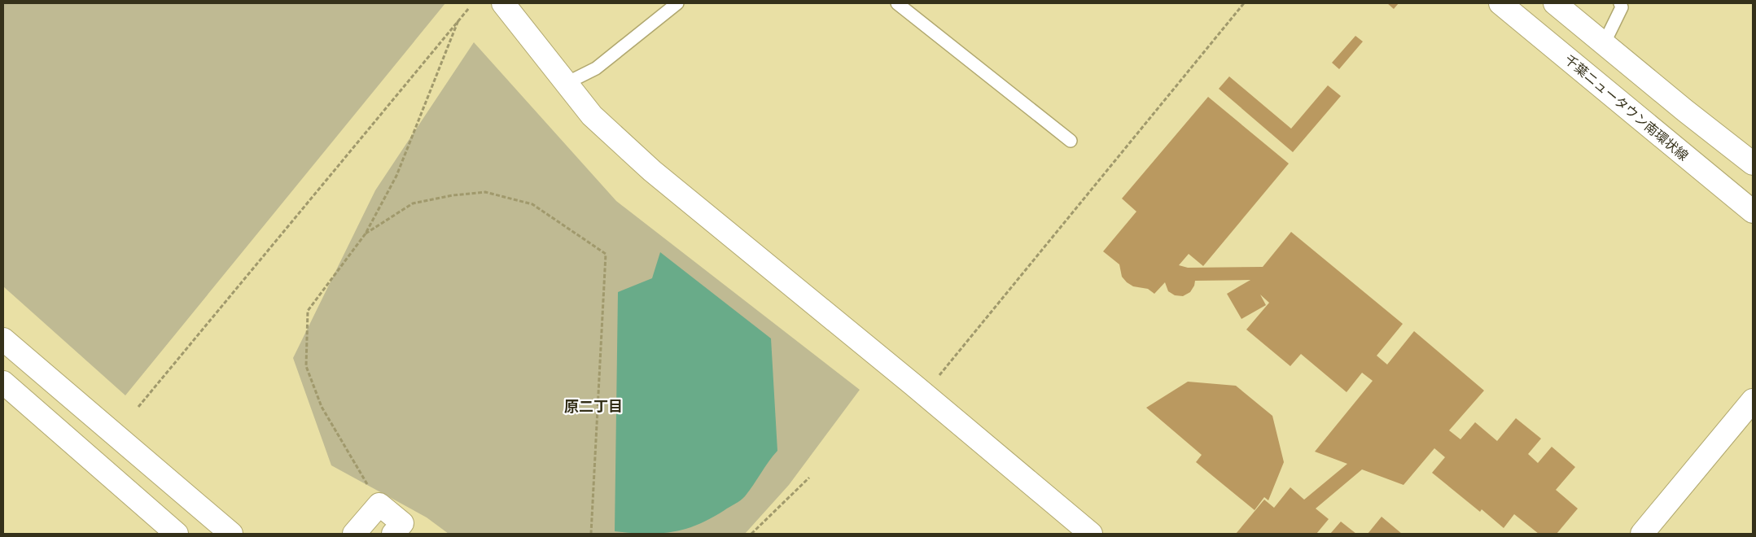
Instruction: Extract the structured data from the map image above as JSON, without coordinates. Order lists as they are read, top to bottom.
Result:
{
  "streets": {
    "street": ["千葉ニュータウン南環状線"]
  },
  "districts": ["原二丁目"]
}
